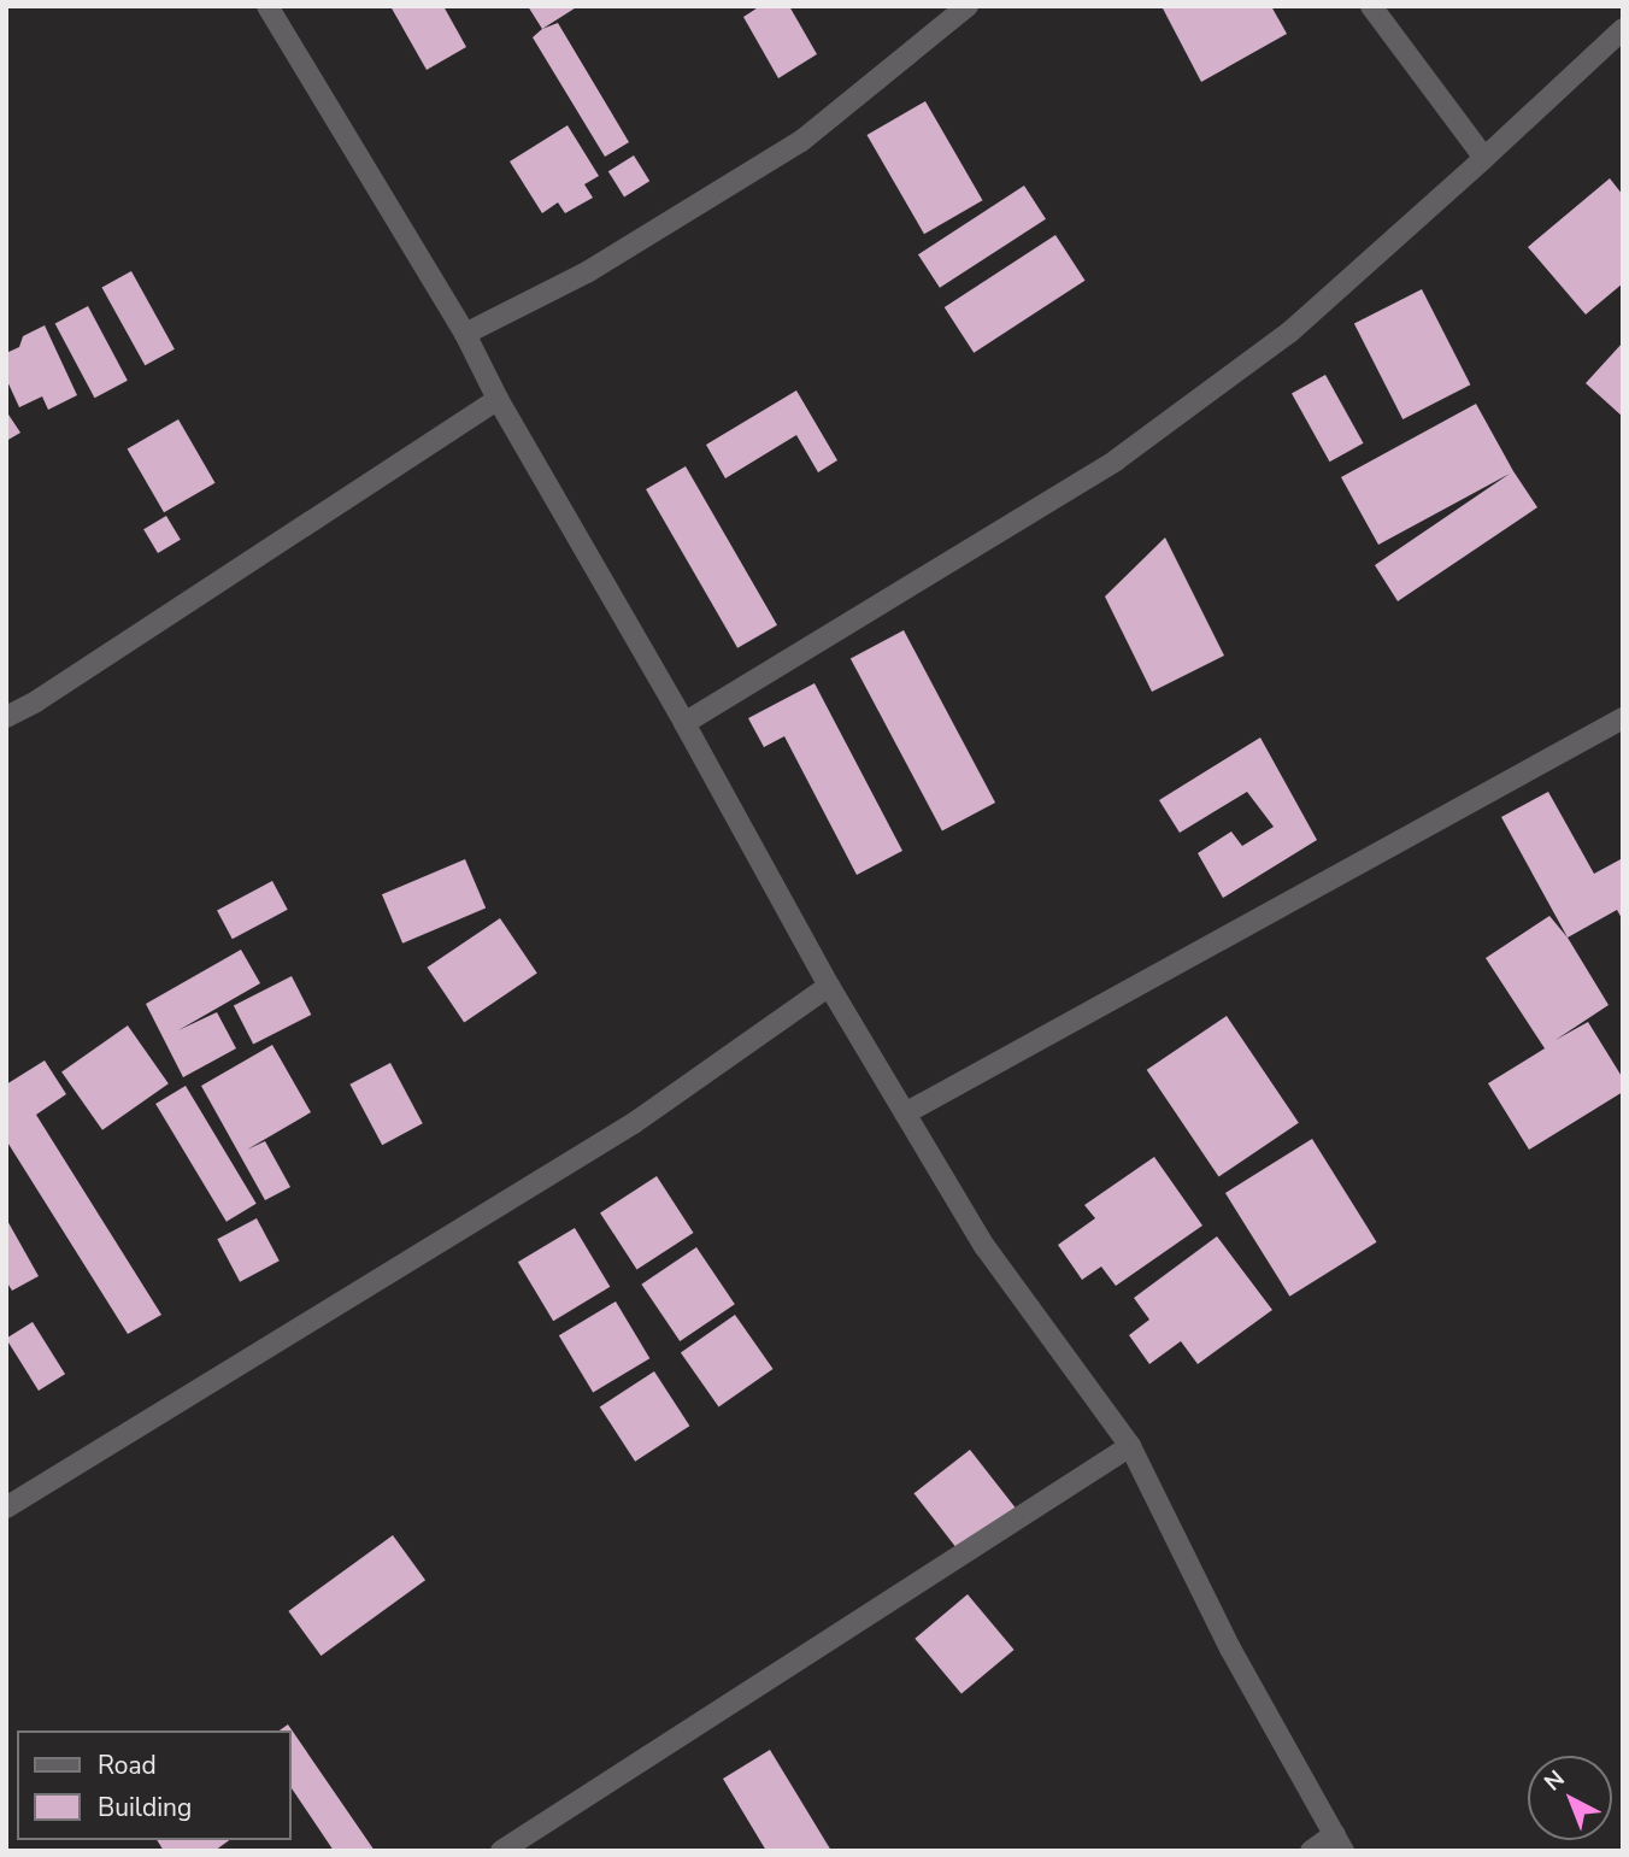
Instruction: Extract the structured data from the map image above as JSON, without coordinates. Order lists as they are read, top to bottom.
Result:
{
  "legend": ["Road", "Building"],
  "north": "top left"
}
